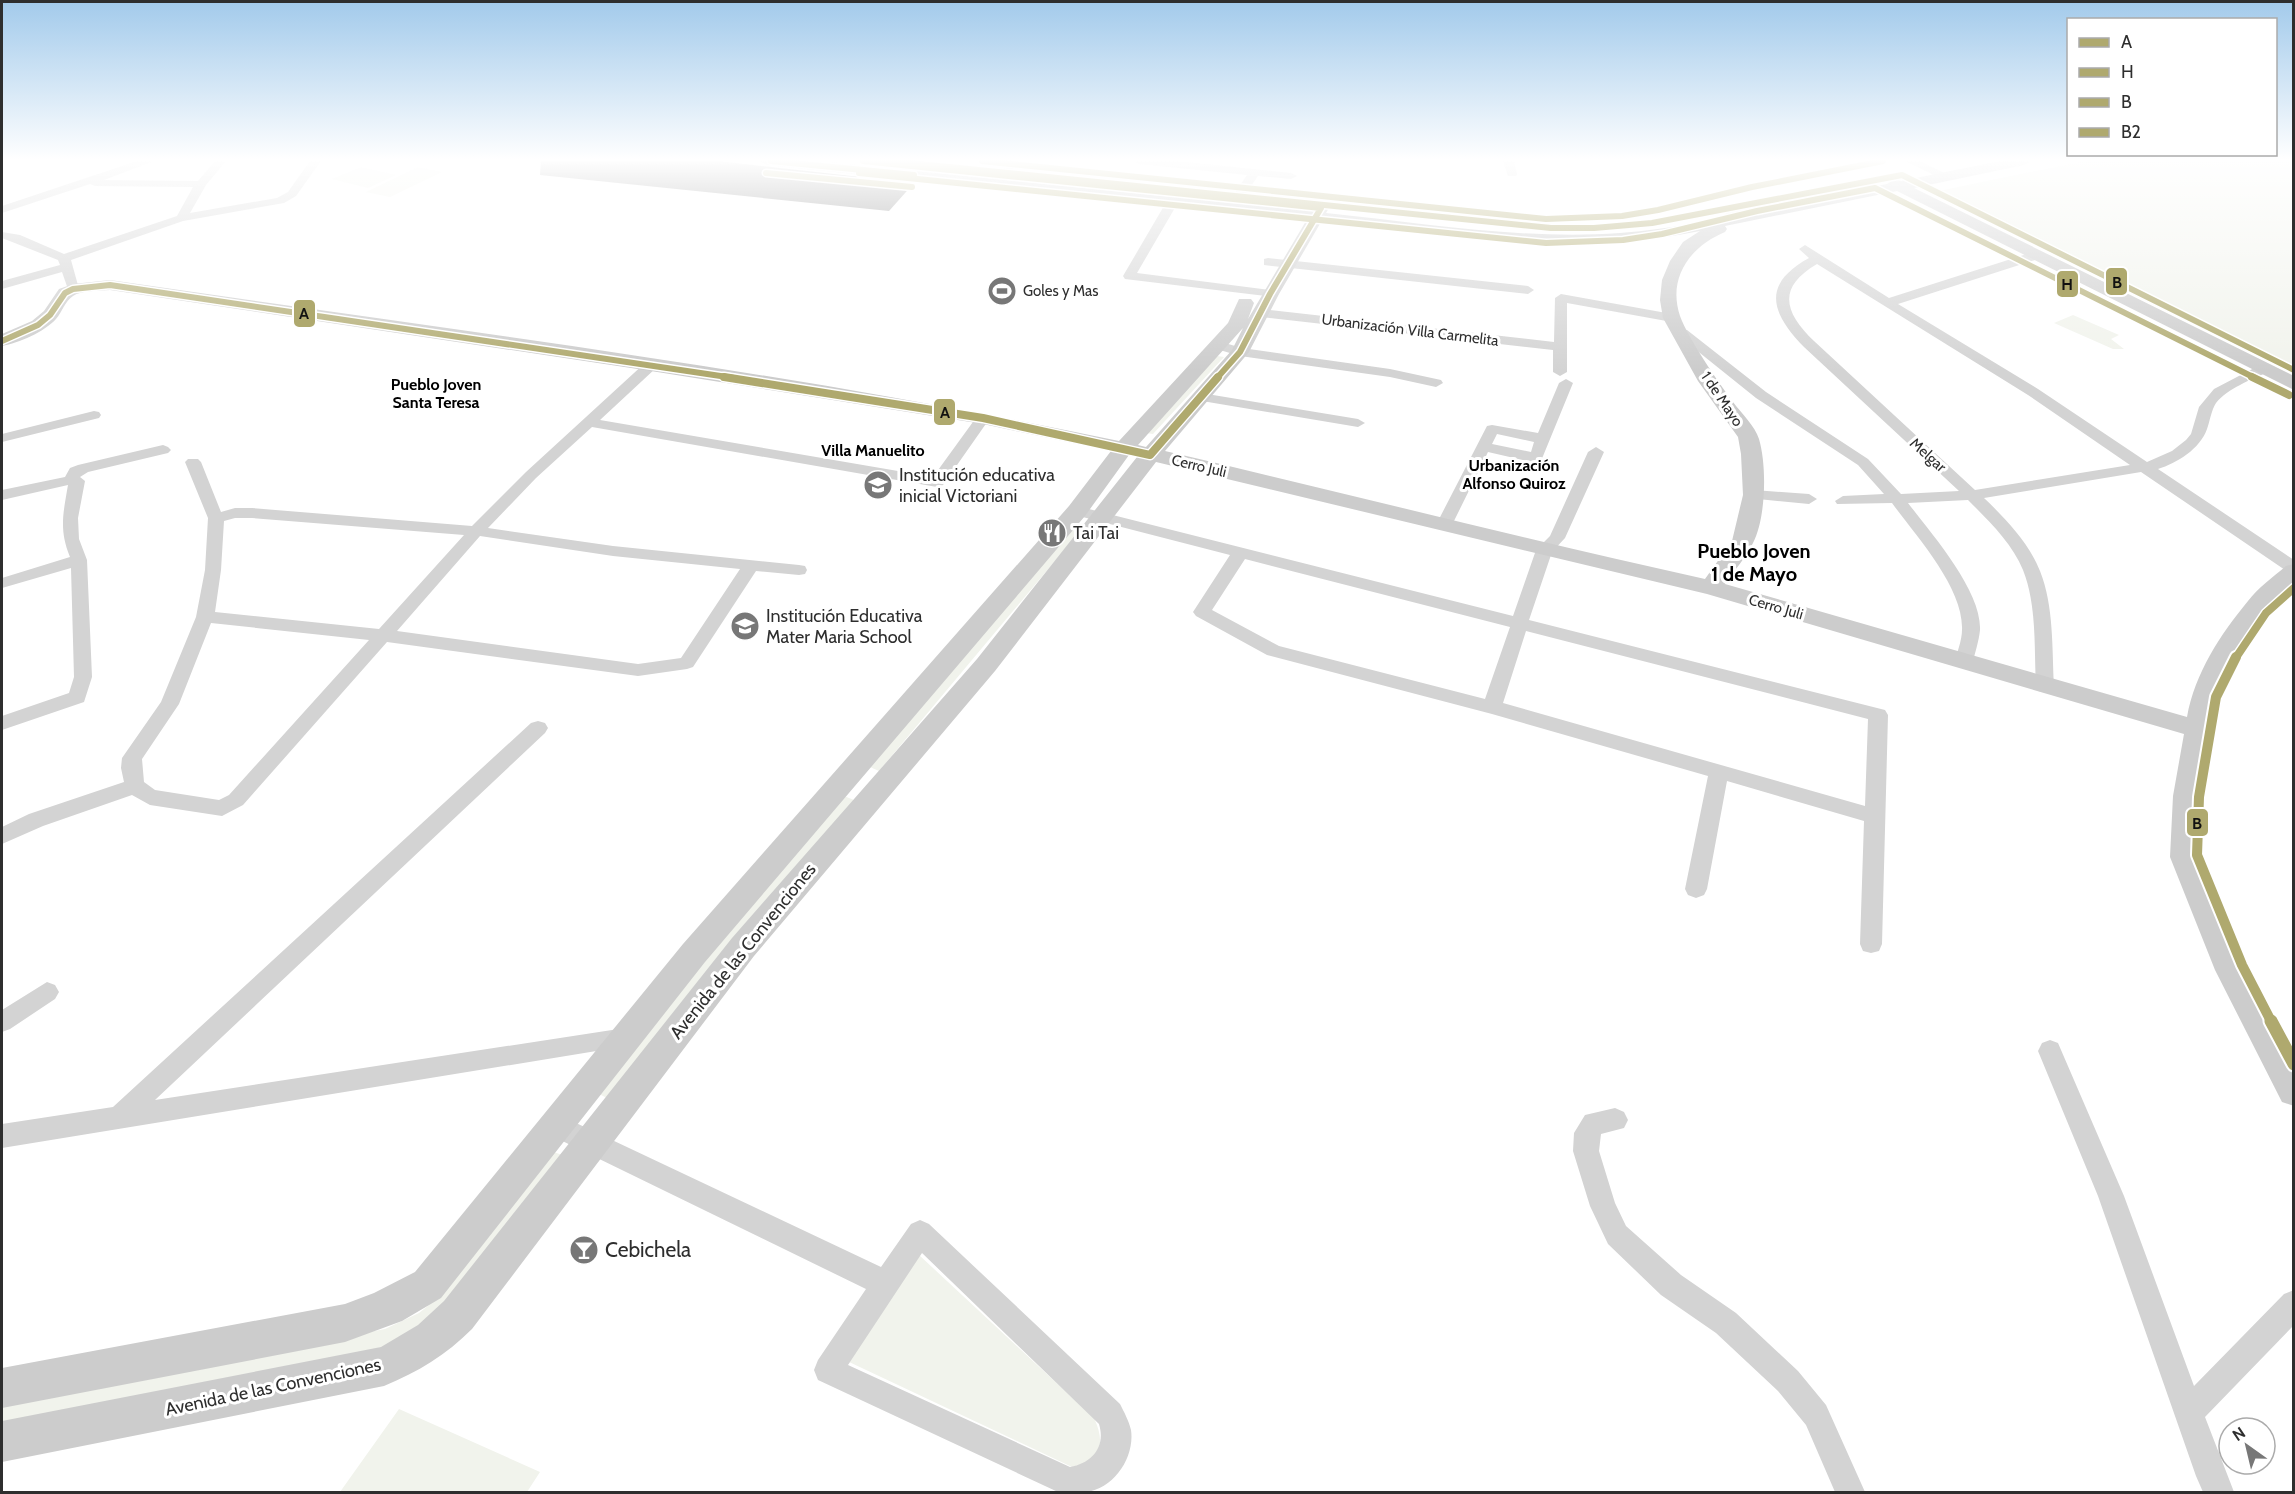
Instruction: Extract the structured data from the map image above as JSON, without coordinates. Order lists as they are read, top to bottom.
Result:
{
  "streets": {
    "street": [
      "Urbanización Villa Carmelita",
      "1 de Mayo",
      "Melgar",
      "Cerro Juli",
      "Avenida de las Convenciones"
    ]
  },
  "crossings": [
    ["Urbanización Villa Carmelita", "Avenida de las Convenciones"],
    ["1 de Mayo", "Cerro Juli"],
    ["Melgar", "Cerro Juli"],
    ["Cerro Juli", "Avenida de las Convenciones"]
  ],
  "districts": [
    "Pueblo Joven Santa Teresa",
    "Villa Manuelito",
    "Urbanización Alfonso Quiroz",
    "Pueblo Joven 1 de Mayo"
  ],
  "places": {
    "sports": ["Goles y Mas"],
    "school or university": ["Institución educativa inicial Victoriani", "Institución Educativa Mater Maria School"],
    "restaurant": ["Tai Tai"],
    "bar": ["Cebichela"]
  },
  "lines": ["transit line A", "transit line H", "transit line B"],
  "legend": [
    "A",
    "H",
    "B",
    "B2"
  ],
  "north": "top left"
}
